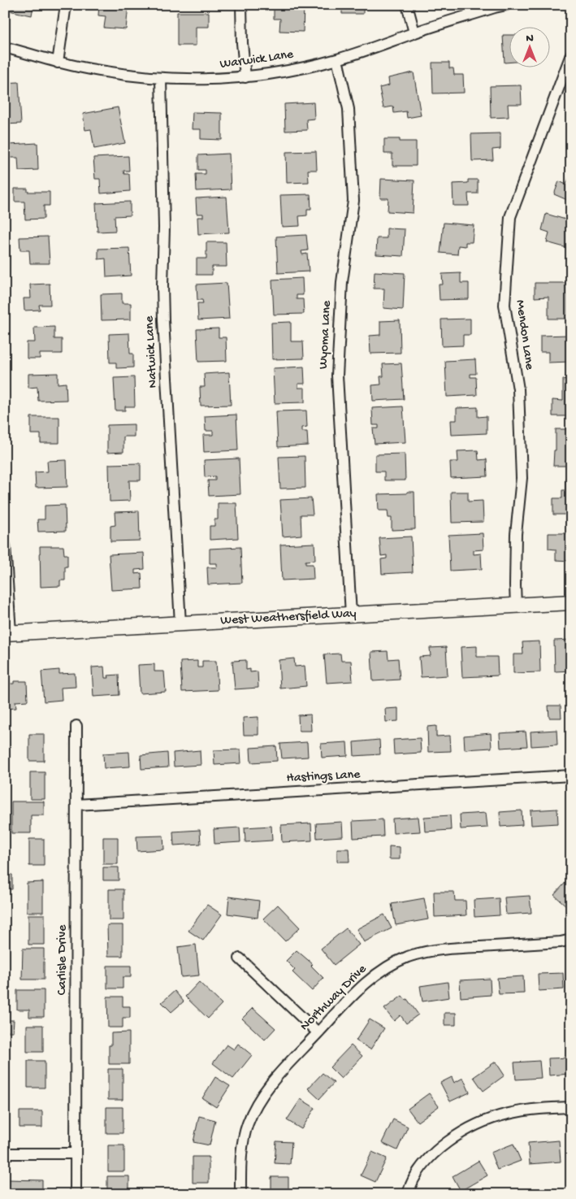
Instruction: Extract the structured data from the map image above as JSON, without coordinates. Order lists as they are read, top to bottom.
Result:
{
  "streets": {
    "street": [
      "Warwick Lane",
      "Wyoma Lane",
      "Mendon Lane",
      "Natwick Lane",
      "West Weathersfield Way",
      "Hastings Lane",
      "Carlisle Drive",
      "Northway Drive"
    ]
  },
  "crossings": [
    ["Warwick Lane", "Wyoma Lane"],
    ["Warwick Lane", "Natwick Lane"],
    ["Wyoma Lane", "West Weathersfield Way"],
    ["Mendon Lane", "West Weathersfield Way"],
    ["Natwick Lane", "West Weathersfield Way"],
    ["Hastings Lane", "Carlisle Drive"]
  ],
  "north": "top"
}
